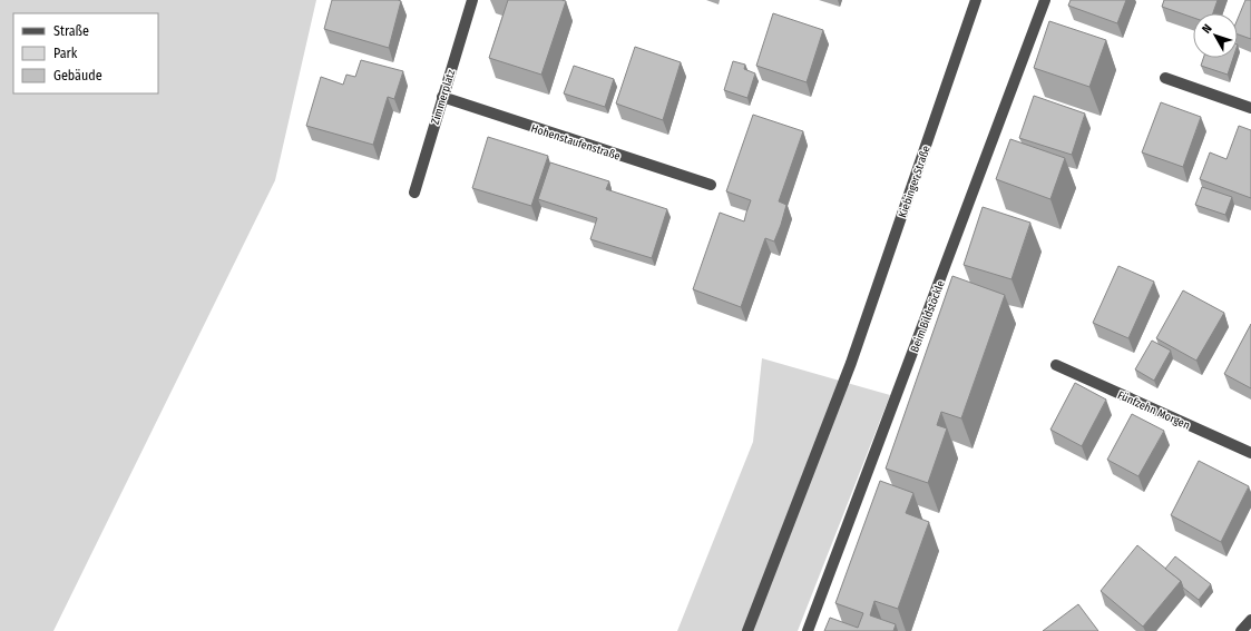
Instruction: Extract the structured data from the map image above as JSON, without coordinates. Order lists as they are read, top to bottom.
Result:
{
  "streets": {
    "street": [
      "Zimmerplatz",
      "Hohenstaufenstraße",
      "Kiebinger Straße",
      "Beim Bildstöckle",
      "Fünfzehn Morgen"
    ]
  },
  "crossings": [
    ["Zimmerplatz", "Hohenstaufenstraße"]
  ],
  "legend": ["Straße", "Park", "Gebäude"],
  "north": "top left"
}
